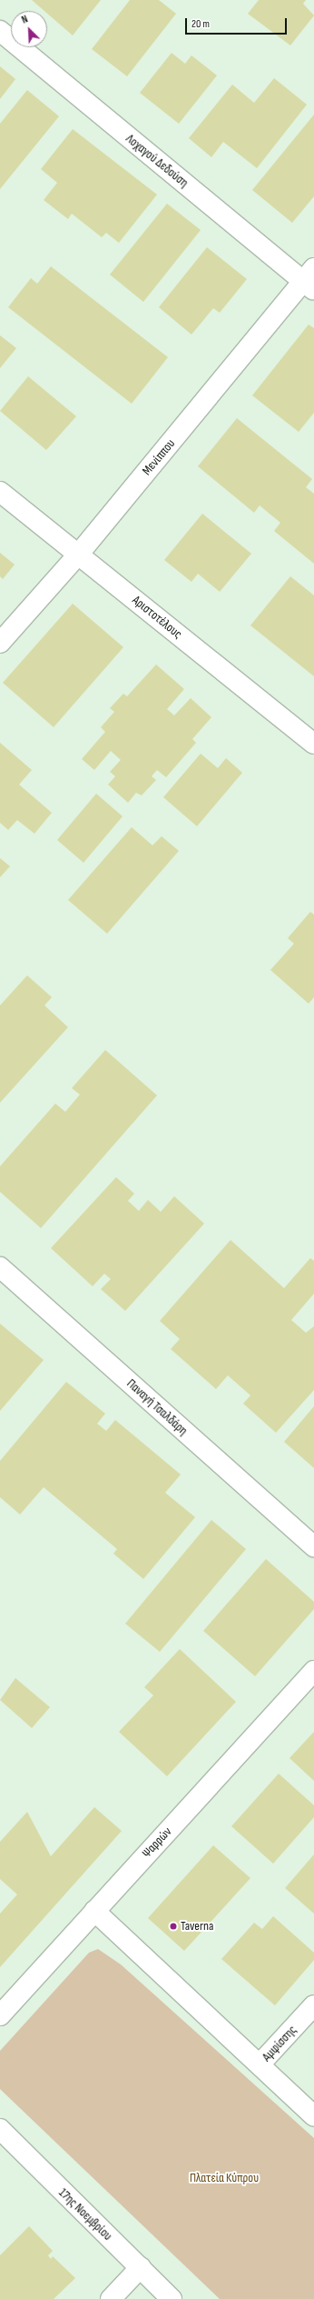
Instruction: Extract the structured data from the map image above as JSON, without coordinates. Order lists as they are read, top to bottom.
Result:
{
  "streets": {
    "street": [
      "Λοχαγού Δεδούση",
      "Μενίππου",
      "Αριστοτέλους",
      "Παναγή Τσαλδάρη",
      "Ψαρρών",
      "Αμφίσσης",
      "17ης Νοεμβρίου"
    ]
  },
  "crossings": [
    ["Λοχαγού Δεδούση", "Μενίππου"],
    ["Μενίππου", "Αριστοτέλους"]
  ],
  "parks": ["Πλατεία Κύπρου"],
  "places": ["Taverna"],
  "scale_bar": "20 m",
  "north": "top left"
}
